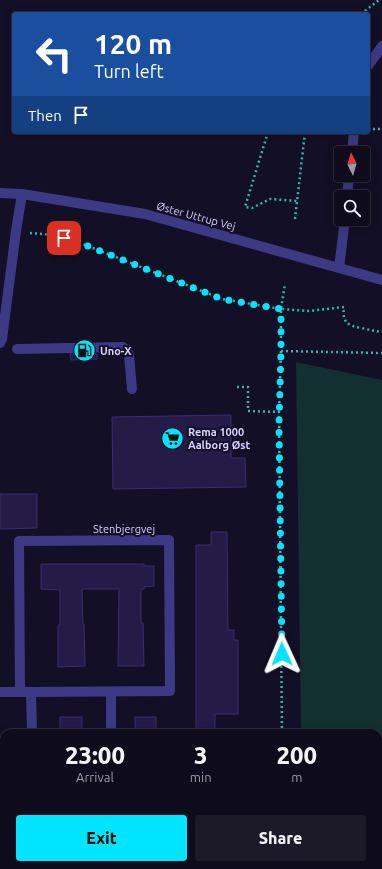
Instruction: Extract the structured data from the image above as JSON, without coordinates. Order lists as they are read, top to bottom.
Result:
{
  "streets": {
    "street": ["Øster Uttrup Vej", "Stenbjergvej"]
  },
  "places": {
    "fuel station": ["Uno-X"],
    "supermarket": ["Rema 1000 Aalborg Øst"]
  },
  "north": "top",
  "page": {
    "turn": ["120 m", "Turn left"],
    "then": "Then",
    "eta": [
      "23:00",
      "Arrival",
      "3",
      "min",
      "200",
      "m"
    ],
    "buttons": ["Exit", "Share"]
  }
}
